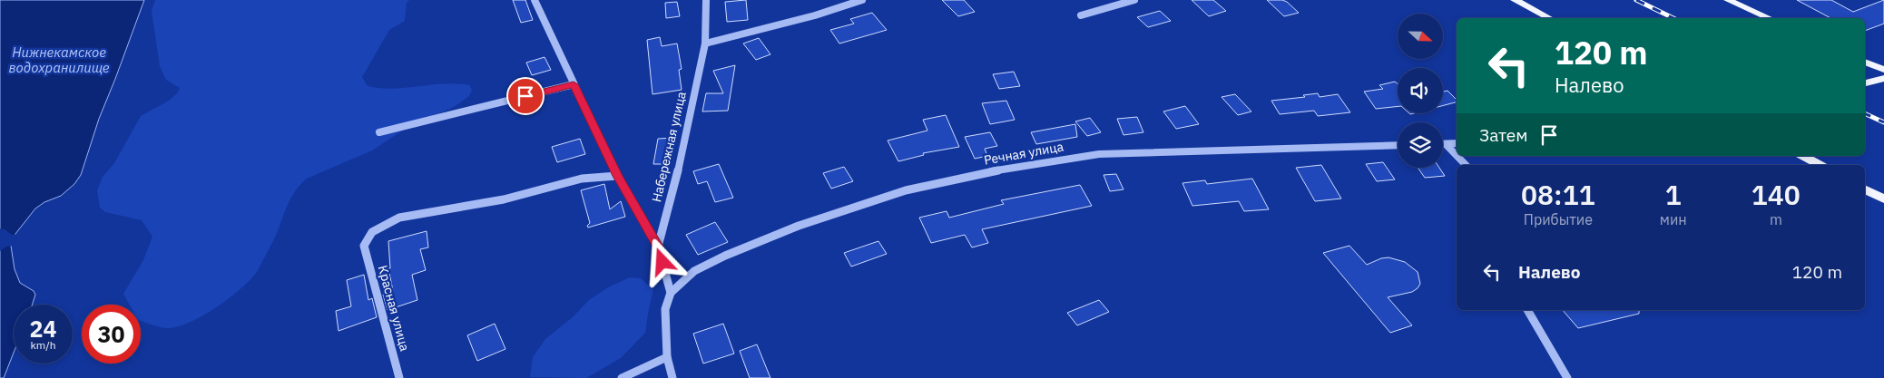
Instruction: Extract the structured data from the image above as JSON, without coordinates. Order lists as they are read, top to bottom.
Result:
{
  "streets": {
    "street": ["Набережная улица", "Речная улица", "Красная улица"]
  },
  "water": ["Нижнекамское водохранилище"],
  "north": "right",
  "page": {
    "turn": ["120 m", "Налево"],
    "then": "Затем",
    "eta": [
      "08:11",
      "Прибытие",
      "1",
      "мин",
      "140",
      "m"
    ],
    "list": [
      {
        "name": "Налево",
        "value": "120 m"
      }
    ],
    "speed": "24 km/h",
    "limit": "30"
  }
}
